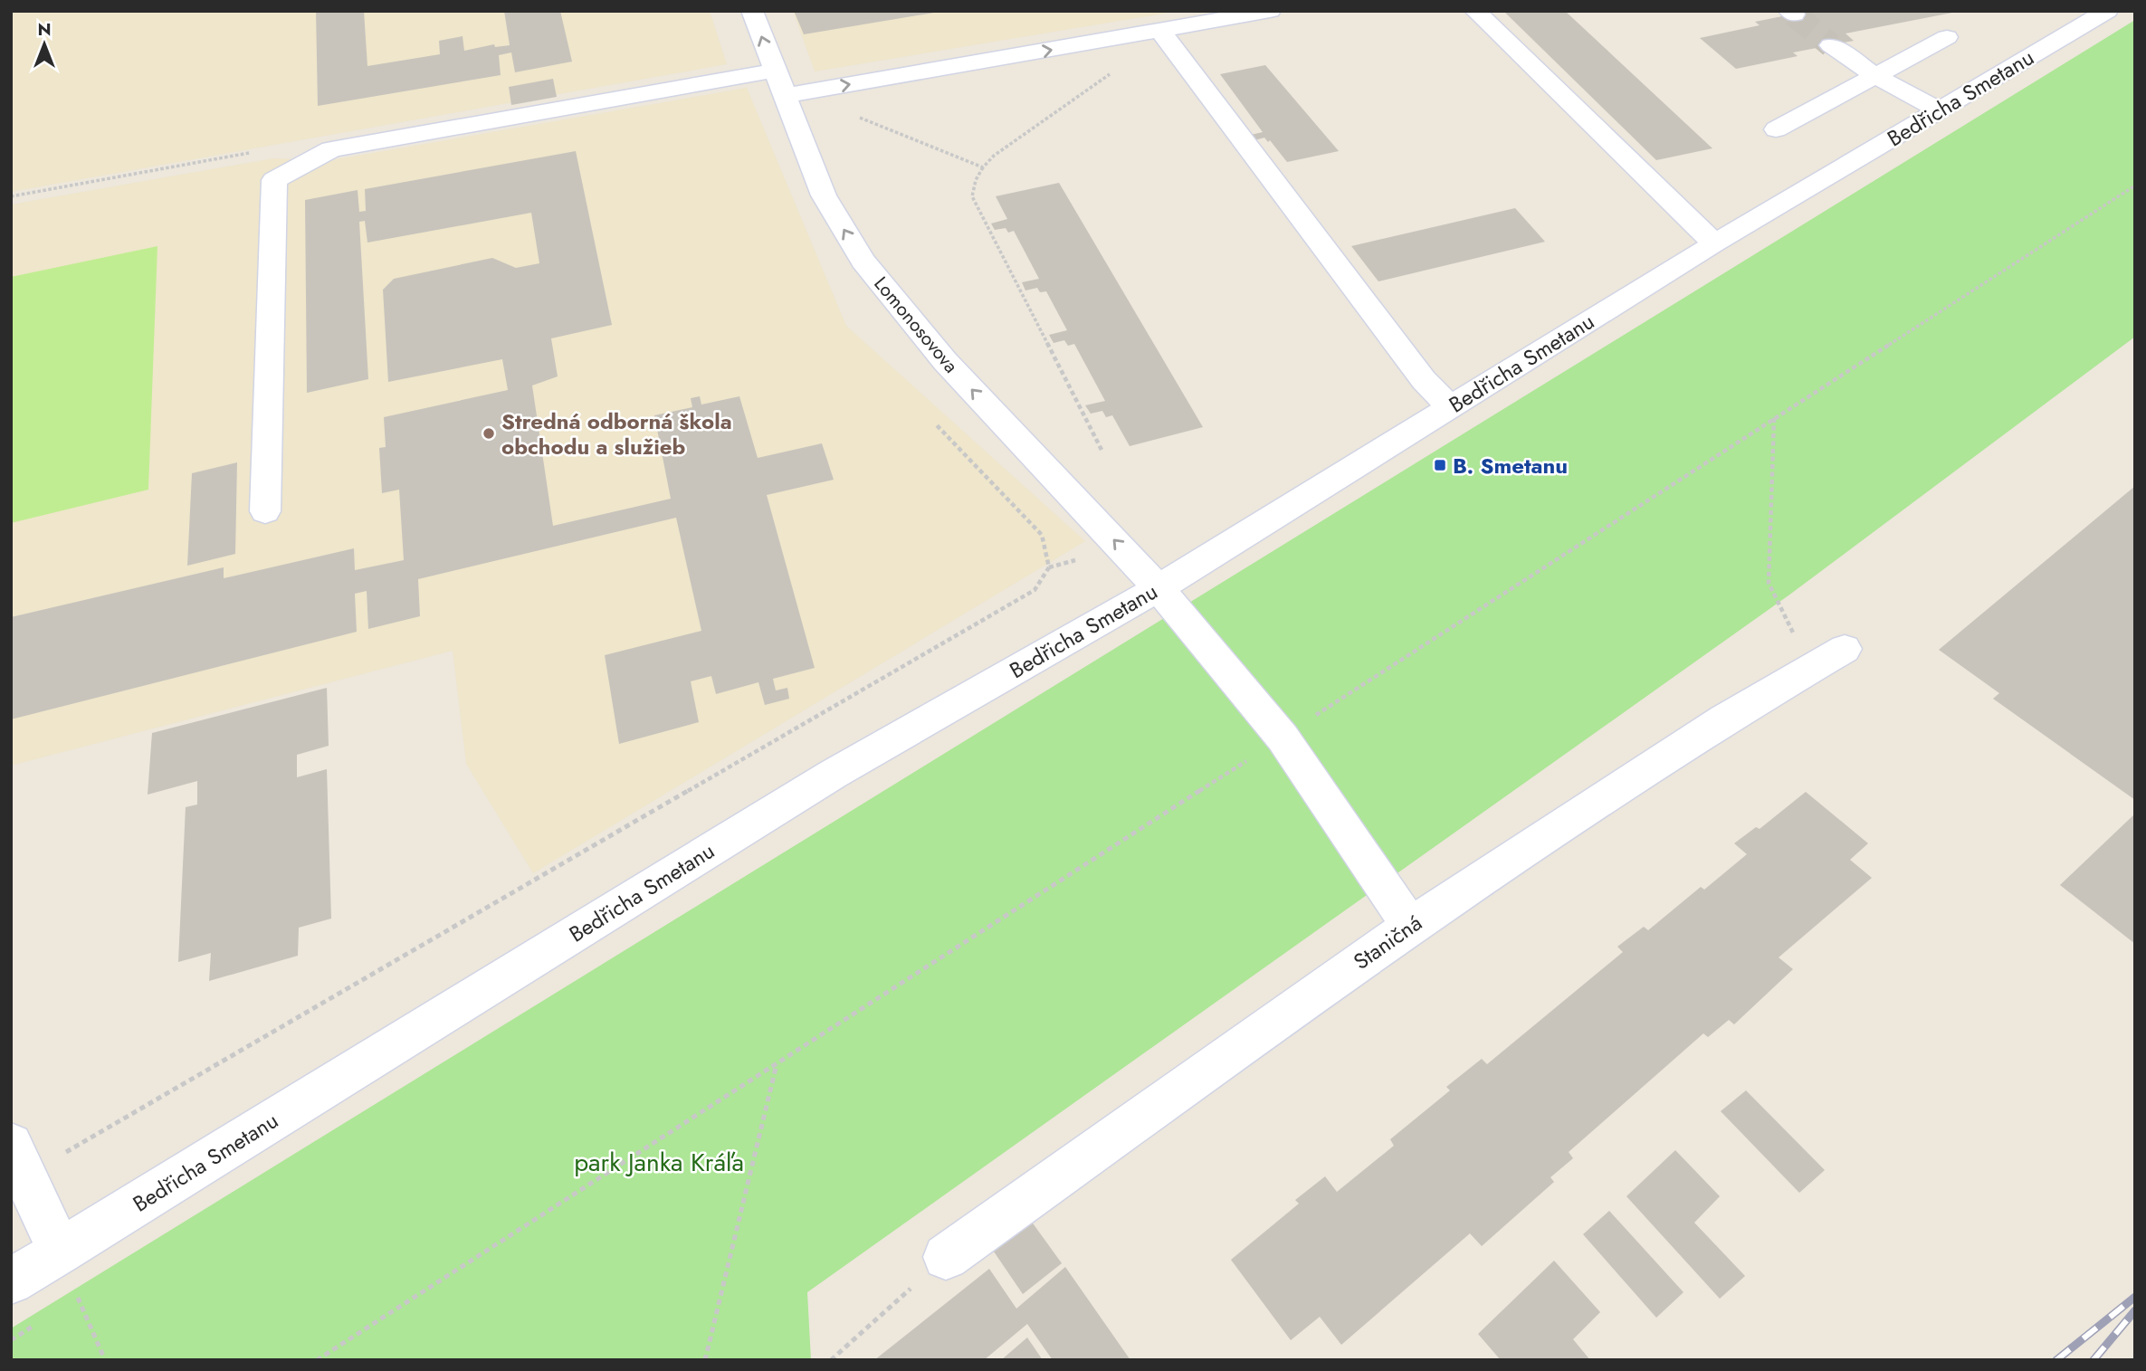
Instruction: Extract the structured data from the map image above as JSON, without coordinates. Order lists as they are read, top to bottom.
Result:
{
  "streets": {
    "street": ["Bedřicha Smetanu", "Lomonosovova", "Staničná"]
  },
  "crossings": [
    ["Bedřicha Smetanu", "Lomonosovova"],
    ["Lomonosovova", "Staničná"]
  ],
  "one_way": ["Lomonosovova"],
  "parks": ["park Janka Kráľa"],
  "places": {
    "other": ["Stredná odborná škola obchodu a služieb"],
    "transit": ["B. Smetanu"]
  },
  "north": "top"
}
